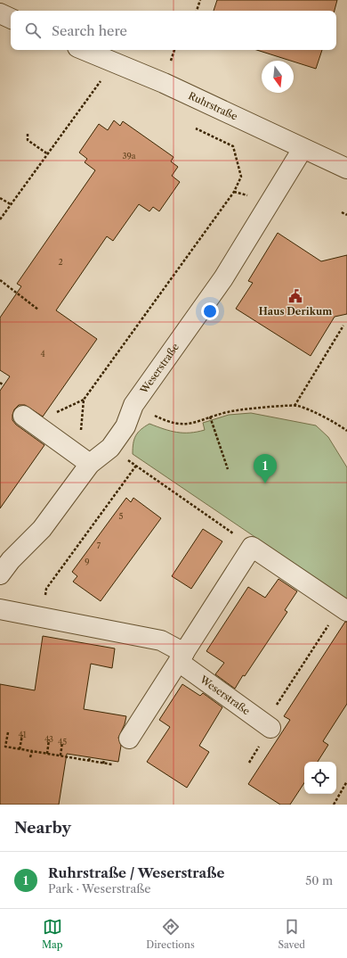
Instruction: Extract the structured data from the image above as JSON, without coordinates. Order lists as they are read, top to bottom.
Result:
{
  "streets": {
    "street": ["Ruhrstraße", "Weserstraße"]
  },
  "crossings": [
    ["Ruhrstraße", "Weserstraße"]
  ],
  "places": {
    "public building": ["Haus Derikum"]
  },
  "house_numbers": [
    "39a",
    "2",
    "4",
    "5",
    "7",
    "9",
    "41",
    "43",
    "45"
  ],
  "north": "bottom",
  "page": {
    "search": "Search here",
    "pins": "1",
    "heading": "Nearby",
    "list": [
      {
        "mark": "1",
        "name": "Ruhrstraße / Weserstraße",
        "note": "Park · Weserstraße",
        "value": "50 m"
      }
    ],
    "nav": ["Map", "Directions", "Saved"]
  }
}
